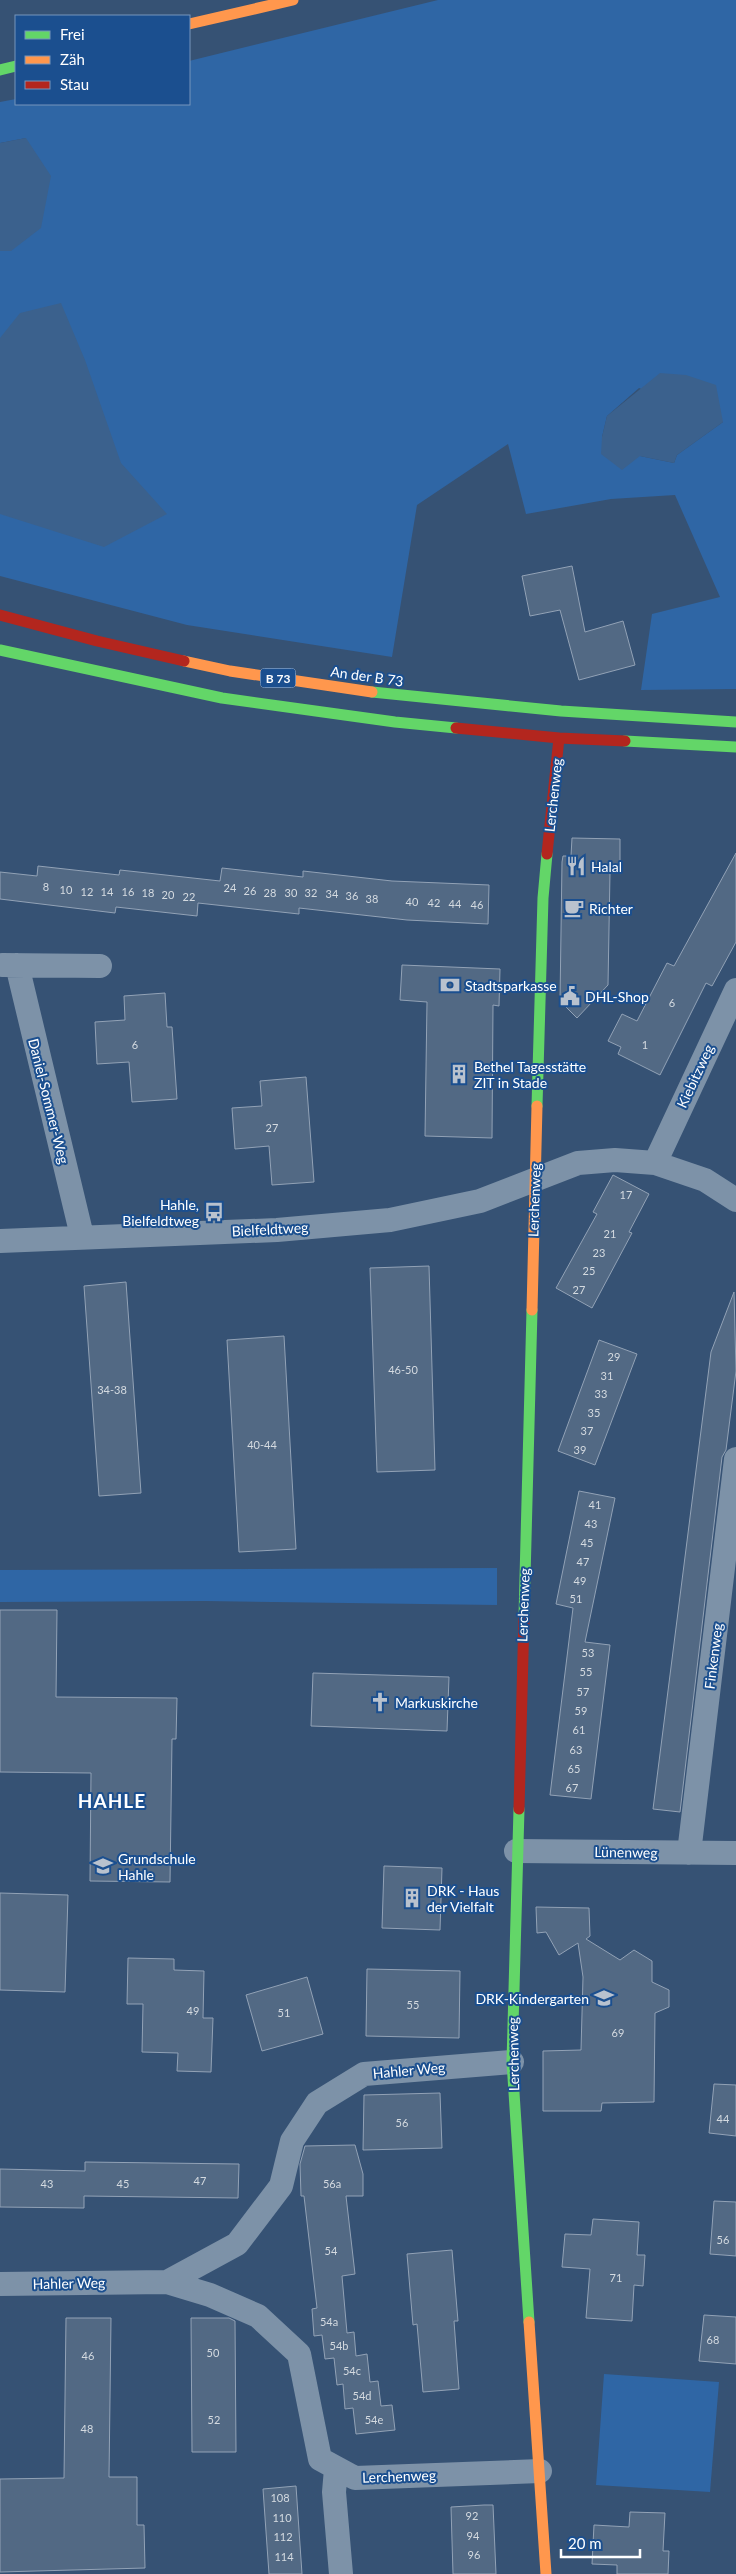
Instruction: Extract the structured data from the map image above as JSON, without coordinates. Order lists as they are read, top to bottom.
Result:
{
  "streets": {
    "street": [
      "An der B 73",
      "B 73",
      "Lerchenweg",
      "Kiebitzweg",
      "Daniel-Sommer-Weg",
      "Bielfeldtweg",
      "Finkenweg",
      "Lünenweg",
      "Hahler Weg"
    ]
  },
  "crossings": [
    ["An der B 73", "Lerchenweg"],
    ["Lerchenweg", "Bielfeldtweg"],
    ["Lerchenweg", "Lünenweg"],
    ["Lerchenweg", "Hahler Weg"],
    ["Kiebitzweg", "Bielfeldtweg"],
    ["Daniel-Sommer-Weg", "Bielfeldtweg"],
    ["Finkenweg", "Lünenweg"]
  ],
  "districts": ["HAHLE"],
  "places": {
    "restaurant": ["Halal"],
    "cafe": ["Richter"],
    "bank": ["Stadtsparkasse"],
    "public building": ["DHL-Shop"],
    "building": ["Bethel Tagesstätte ZIT in Stade", "DRK - Haus der Vielfalt"],
    "bus stop": ["Hahle, Bielfeldtweg"],
    "church": ["Markuskirche"],
    "school or university": ["Grundschule Hahle", "DRK-Kindergarten"]
  },
  "house_numbers": [
    "8",
    "24",
    "10",
    "26",
    "12",
    "14",
    "16",
    "18",
    "28",
    "30",
    "32",
    "34",
    "20",
    "36",
    "22",
    "38",
    "40",
    "42",
    "44",
    "46",
    "6",
    "6",
    "1",
    "27",
    "17",
    "21",
    "23",
    "25",
    "27",
    "29",
    "46-50",
    "31",
    "34-38",
    "33",
    "35",
    "37",
    "40-44",
    "39",
    "41",
    "43",
    "45",
    "47",
    "49",
    "51",
    "53",
    "55",
    "57",
    "59",
    "61",
    "63",
    "65",
    "67",
    "55",
    "49",
    "51",
    "69",
    "44",
    "56",
    "47",
    "43",
    "45",
    "56a",
    "56",
    "54",
    "71",
    "54a",
    "68",
    "54b",
    "50",
    "46",
    "54c",
    "54d",
    "52",
    "54e",
    "48",
    "108",
    "92",
    "110",
    "94",
    "112",
    "96",
    "114"
  ],
  "legend": ["Frei", "Zäh", "Stau"],
  "scale_bar": "20 m"
}
